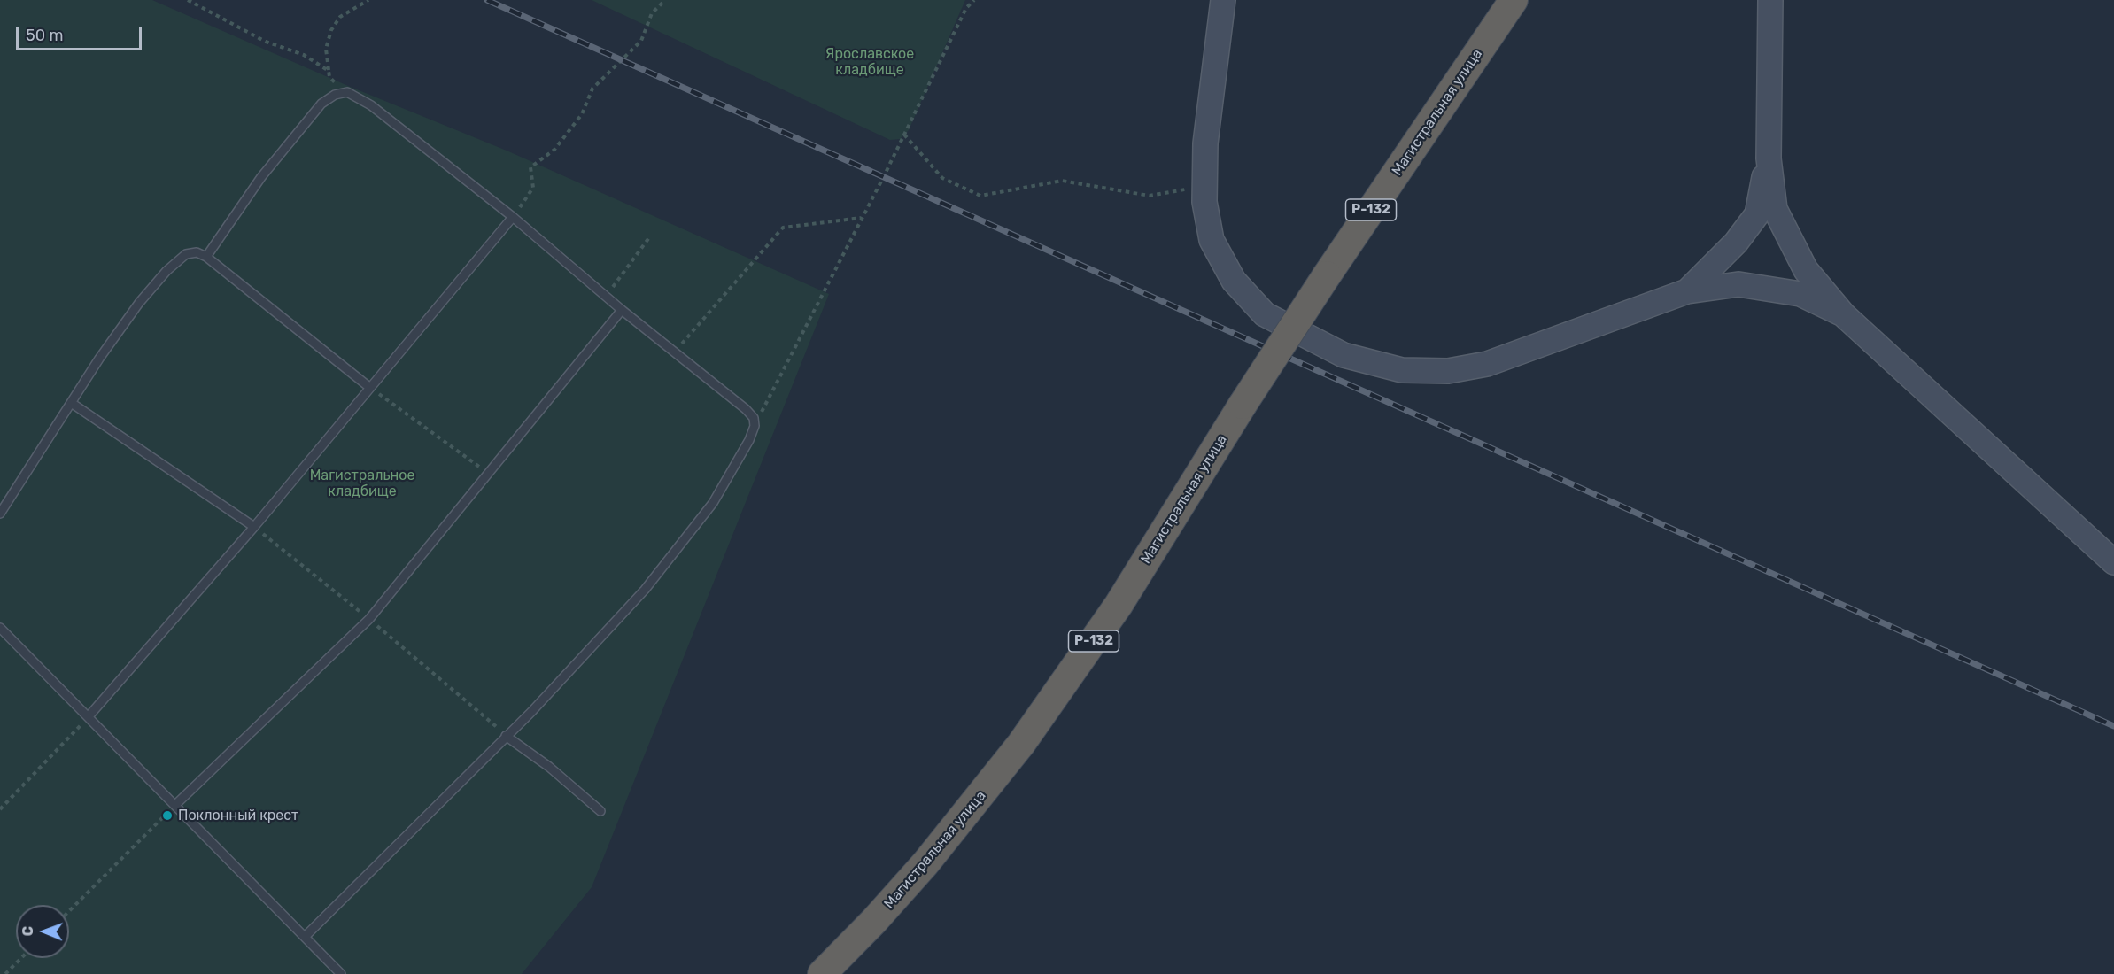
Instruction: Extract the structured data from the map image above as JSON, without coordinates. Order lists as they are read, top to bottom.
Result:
{
  "streets": {
    "highway": ["Магистральная улица", "Р-132"]
  },
  "parks": ["Ярославское кладбище", "Магистральное кладбище"],
  "places": ["Поклонный крест"],
  "scale_bar": "50 m",
  "north": "left"
}
